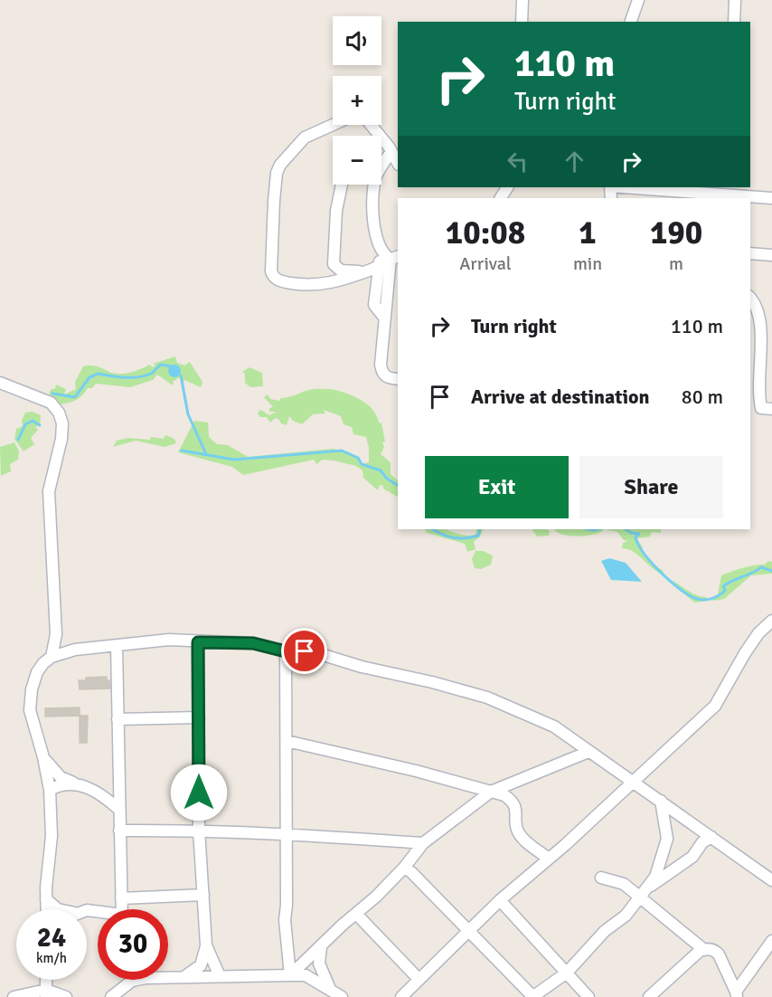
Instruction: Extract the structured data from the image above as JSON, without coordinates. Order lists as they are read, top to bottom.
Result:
{
  "page": {
    "map_buttons": ["+", "−"],
    "turn": ["110 m", "Turn right"],
    "eta": [
      "10:08",
      "Arrival",
      "1",
      "min",
      "190",
      "m"
    ],
    "list": [
      {
        "name": "Turn right",
        "value": "110 m"
      },
      {
        "name": "Arrive at destination",
        "value": "80 m"
      }
    ],
    "buttons": ["Exit", "Share"],
    "speed": "24 km/h",
    "limit": "30"
  }
}
